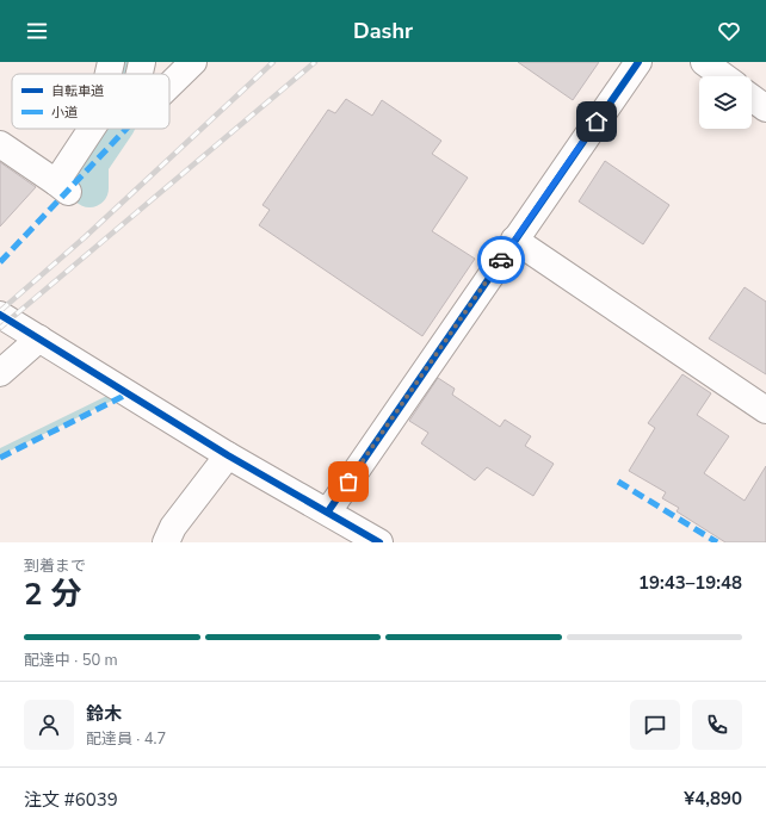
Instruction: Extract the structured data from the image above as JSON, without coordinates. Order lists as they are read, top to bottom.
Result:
{
  "legend": ["自転車道", "小道"],
  "page": {
    "header": "Dashr",
    "heading": ["2 分", "到着まで", "19:43–19:48"],
    "panel": [
      "鈴木",
      "配達員 · 4.7",
      "注文 #6039",
      "¥4,890"
    ],
    "bar": "配達中 · 50 m"
  }
}
